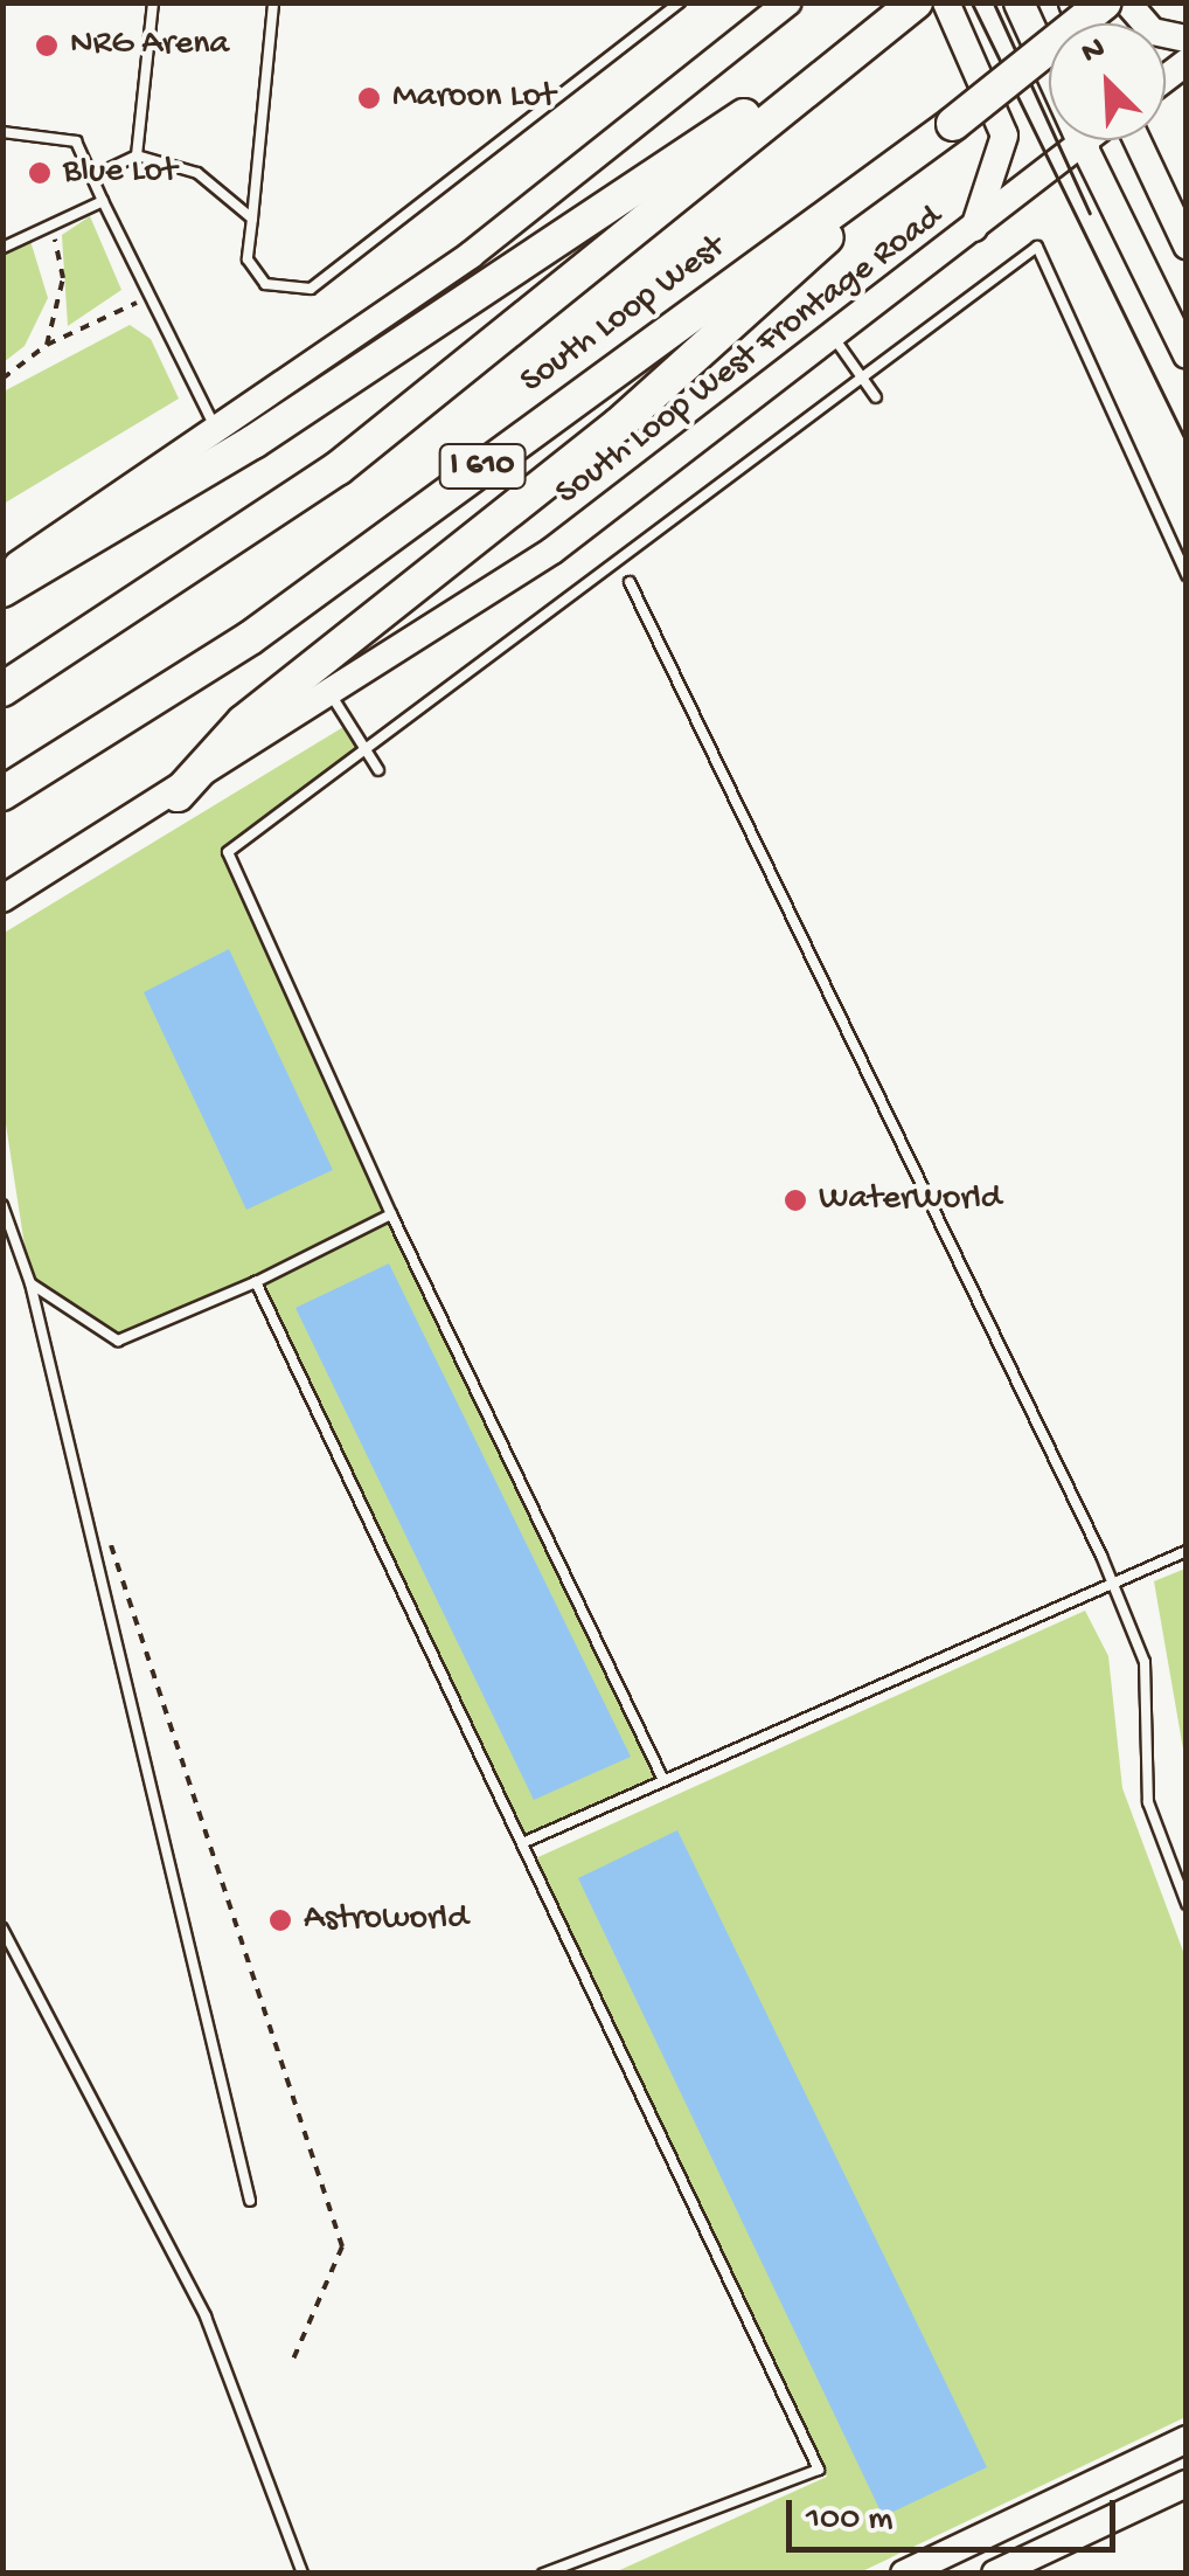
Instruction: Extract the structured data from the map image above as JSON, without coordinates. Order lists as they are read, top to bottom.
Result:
{
  "streets": {
    "highway": ["South Loop West", "I 610"],
    "main road": ["South Loop West Frontage Road"]
  },
  "places": [
    "NRG Arena",
    "Maroon Lot",
    "Blue Lot",
    "WaterWorld",
    "Astroworld"
  ],
  "scale_bar": "100 m",
  "north": "top left"
}
